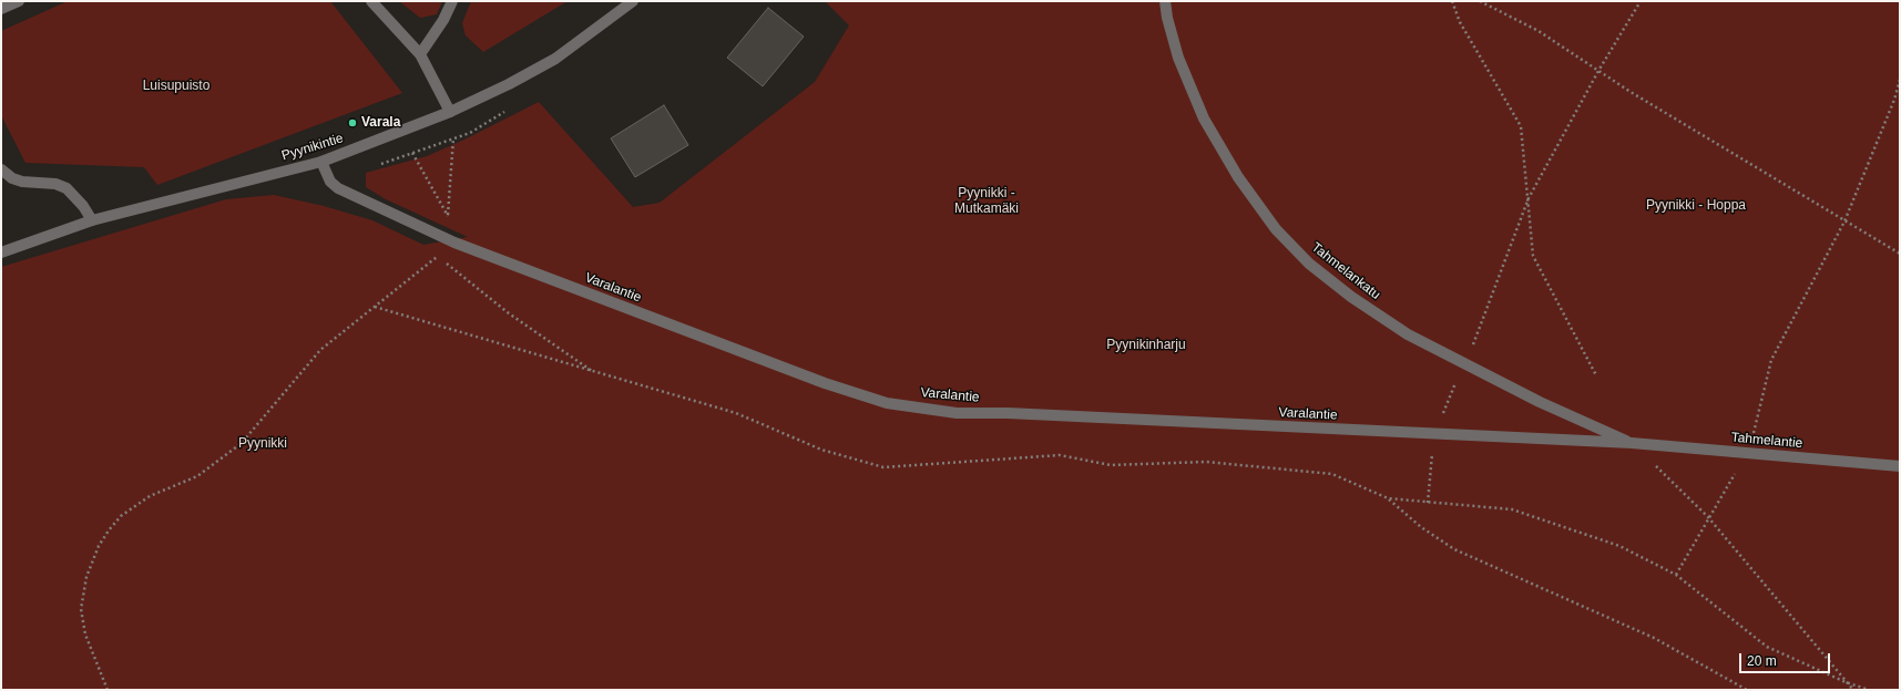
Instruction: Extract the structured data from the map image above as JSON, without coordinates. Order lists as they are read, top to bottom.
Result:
{
  "streets": {
    "street": [
      "Pyynikintie",
      "Tahmelankatu",
      "Varalantie",
      "Tahmelantie"
    ]
  },
  "crossings": [
    ["Pyynikintie", "Varalantie"],
    ["Tahmelankatu", "Varalantie"],
    ["Tahmelankatu", "Tahmelantie"],
    ["Varalantie", "Tahmelantie"]
  ],
  "parks": [
    "Luisupuisto",
    "Pyynikki - Mutkamäki",
    "Pyynikki - Hoppa",
    "Pyynikinharju",
    "Pyynikki"
  ],
  "places": ["Varala"],
  "scale_bar": "20 m"
}
